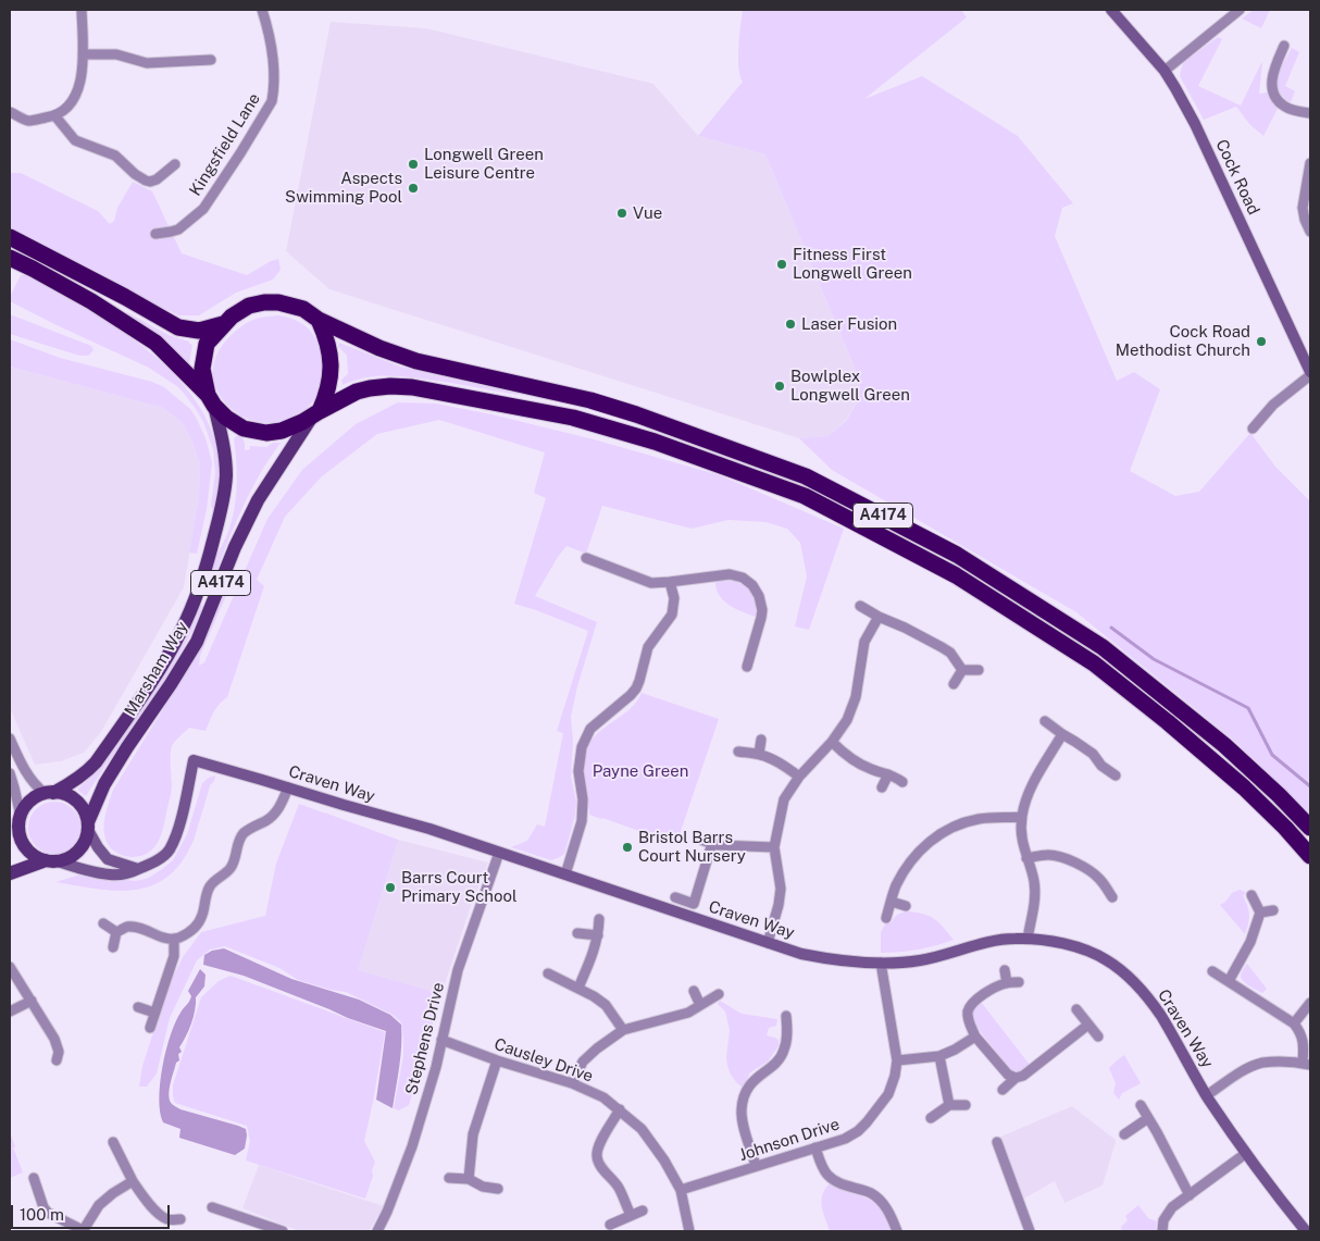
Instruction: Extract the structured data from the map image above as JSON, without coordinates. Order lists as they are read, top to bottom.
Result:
{
  "streets": {
    "highway": ["A4174"],
    "main road": ["Marsham Way"],
    "street": [
      "Kingsfield Lane",
      "Cock Road",
      "Craven Way",
      "Stephens Drive",
      "Causley Drive",
      "Johnson Drive"
    ]
  },
  "crossings": [
    ["A4174", "Marsham Way"],
    ["A4174", "Craven Way"],
    ["Marsham Way", "Craven Way"],
    ["Craven Way", "Stephens Drive"],
    ["Craven Way", "Johnson Drive"],
    ["Stephens Drive", "Causley Drive"],
    ["Causley Drive", "Johnson Drive"]
  ],
  "parks": ["Payne Green"],
  "places": [
    "Longwell Green Leisure Centre",
    "Aspects Swimming Pool",
    "Vue",
    "Fitness First Longwell Green",
    "Laser Fusion",
    "Cock Road Methodist Church",
    "Bowlplex Longwell Green",
    "Bristol Barrs Court Nursery",
    "Barrs Court Primary School"
  ],
  "scale_bar": "100 m"
}
